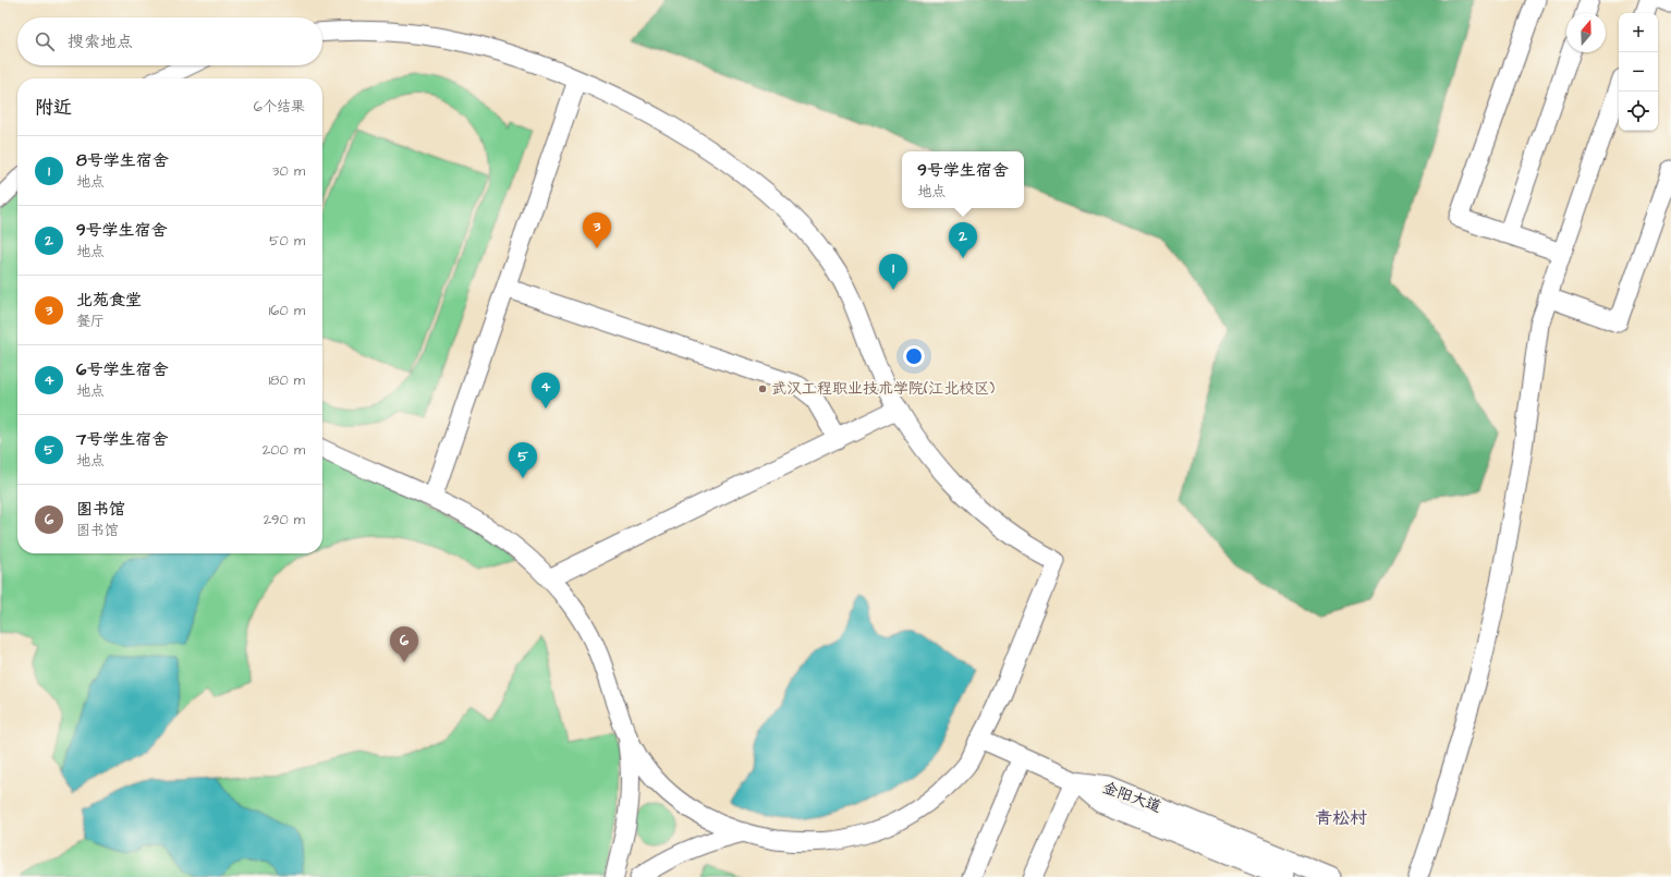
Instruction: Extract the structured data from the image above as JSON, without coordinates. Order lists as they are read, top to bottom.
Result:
{
  "streets": {
    "street": ["金阳大道"]
  },
  "districts": ["青松村"],
  "places": ["武汉工程职业技术学院(江北校区)"],
  "north": "top",
  "page": {
    "map_buttons": ["+", "−"],
    "search": "搜索地点",
    "heading": ["附近", "6个结果"],
    "list": [
      {
        "mark": "1",
        "name": "8号学生宿舍",
        "note": "地点",
        "value": "30 m"
      },
      {
        "mark": "2",
        "name": "9号学生宿舍",
        "note": "地点",
        "value": "50 m"
      },
      {
        "mark": "3",
        "name": "北苑食堂",
        "note": "餐厅",
        "value": "160 m"
      },
      {
        "mark": "4",
        "name": "6号学生宿舍",
        "note": "地点",
        "value": "180 m"
      },
      {
        "mark": "5",
        "name": "7号学生宿舍",
        "note": "地点",
        "value": "200 m"
      },
      {
        "mark": "6",
        "name": "图书馆",
        "note": "图书馆",
        "value": "290 m"
      }
    ],
    "popup": ["9号学生宿舍", "地点"],
    "pins": [
      "3",
      "2",
      "1",
      "4",
      "5",
      "6"
    ]
  }
}
